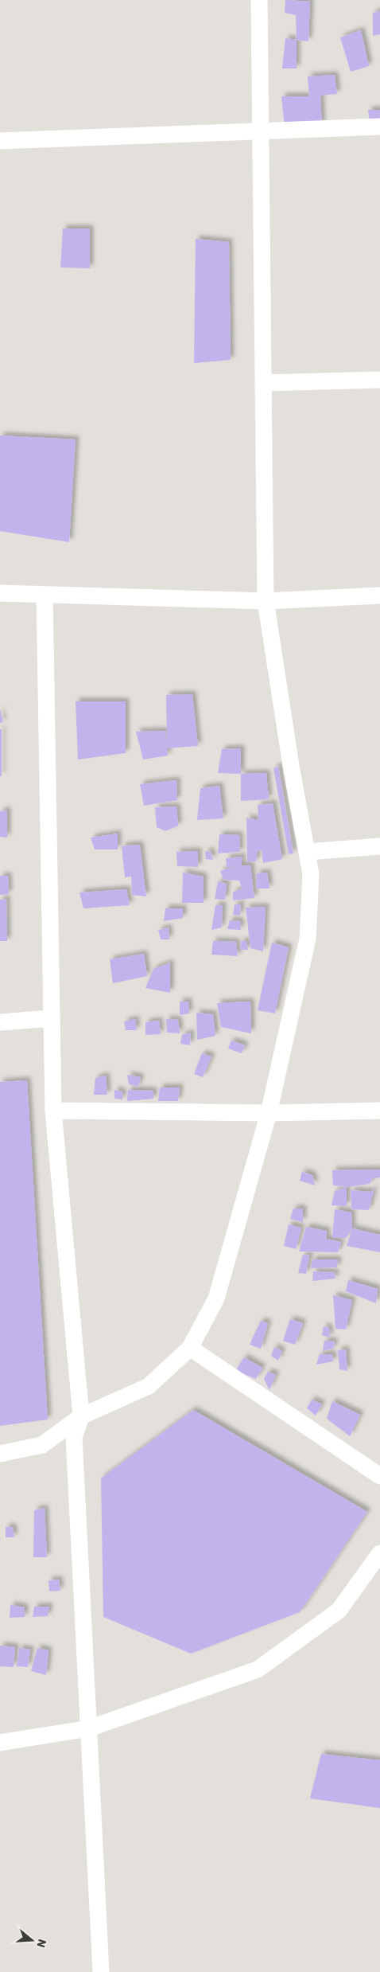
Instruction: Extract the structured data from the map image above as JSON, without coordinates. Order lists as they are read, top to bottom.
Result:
{
  "north": "right"
}
